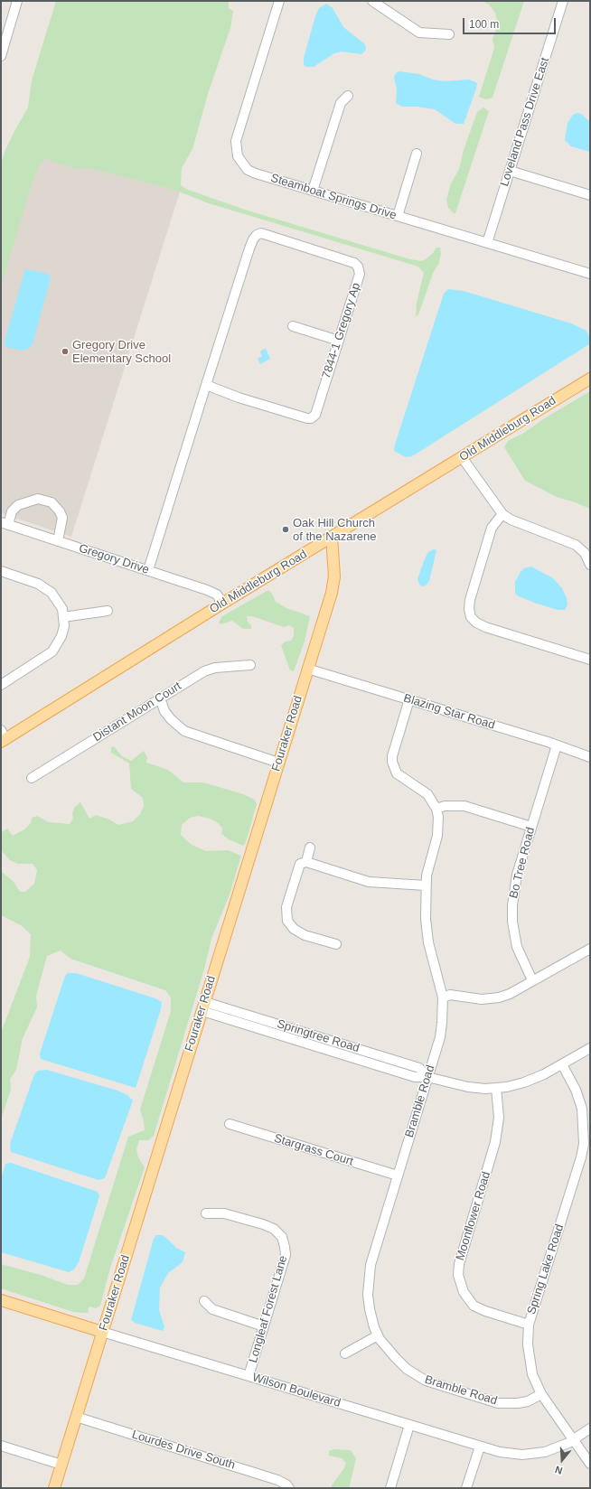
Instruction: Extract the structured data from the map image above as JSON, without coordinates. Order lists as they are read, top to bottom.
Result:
{
  "streets": {
    "main road": ["Old Middleburg Road", "Fouraker Road", "Wilson Boulevard"],
    "street": [
      "Loveland Pass Drive East",
      "Steamboat Springs Drive",
      "7844-1 Gregory Ap",
      "Gregory Drive",
      "Distant Moon Court",
      "Blazing Star Road",
      "Bo Tree Road",
      "Springtree Road",
      "Bramble Road",
      "Stargrass Court",
      "Moonflower Road",
      "Spring Lake Road",
      "Longleaf Forest Lane",
      "Lourdes Drive South"
    ]
  },
  "crossings": [
    ["Loveland Pass Drive East", "Steamboat Springs Drive"],
    ["7844-1 Gregory Ap", "Gregory Drive"],
    ["Old Middleburg Road", "Gregory Drive"],
    ["Old Middleburg Road", "Fouraker Road"],
    ["Blazing Star Road", "Fouraker Road"],
    ["Blazing Star Road", "Bo Tree Road"],
    ["Blazing Star Road", "Bramble Road"],
    ["Fouraker Road", "Springtree Road"],
    ["Fouraker Road", "Wilson Boulevard"],
    ["Fouraker Road", "Lourdes Drive South"],
    ["Springtree Road", "Bramble Road"],
    ["Springtree Road", "Moonflower Road"],
    ["Springtree Road", "Spring Lake Road"],
    ["Bramble Road", "Stargrass Court"],
    ["Bramble Road", "Spring Lake Road"],
    ["Moonflower Road", "Spring Lake Road"],
    ["Spring Lake Road", "Wilson Boulevard"],
    ["Longleaf Forest Lane", "Wilson Boulevard"]
  ],
  "places": ["Gregory Drive Elementary School", "Oak Hill Church of the Nazarene"],
  "scale_bar": "100 m",
  "north": "bottom"
}
